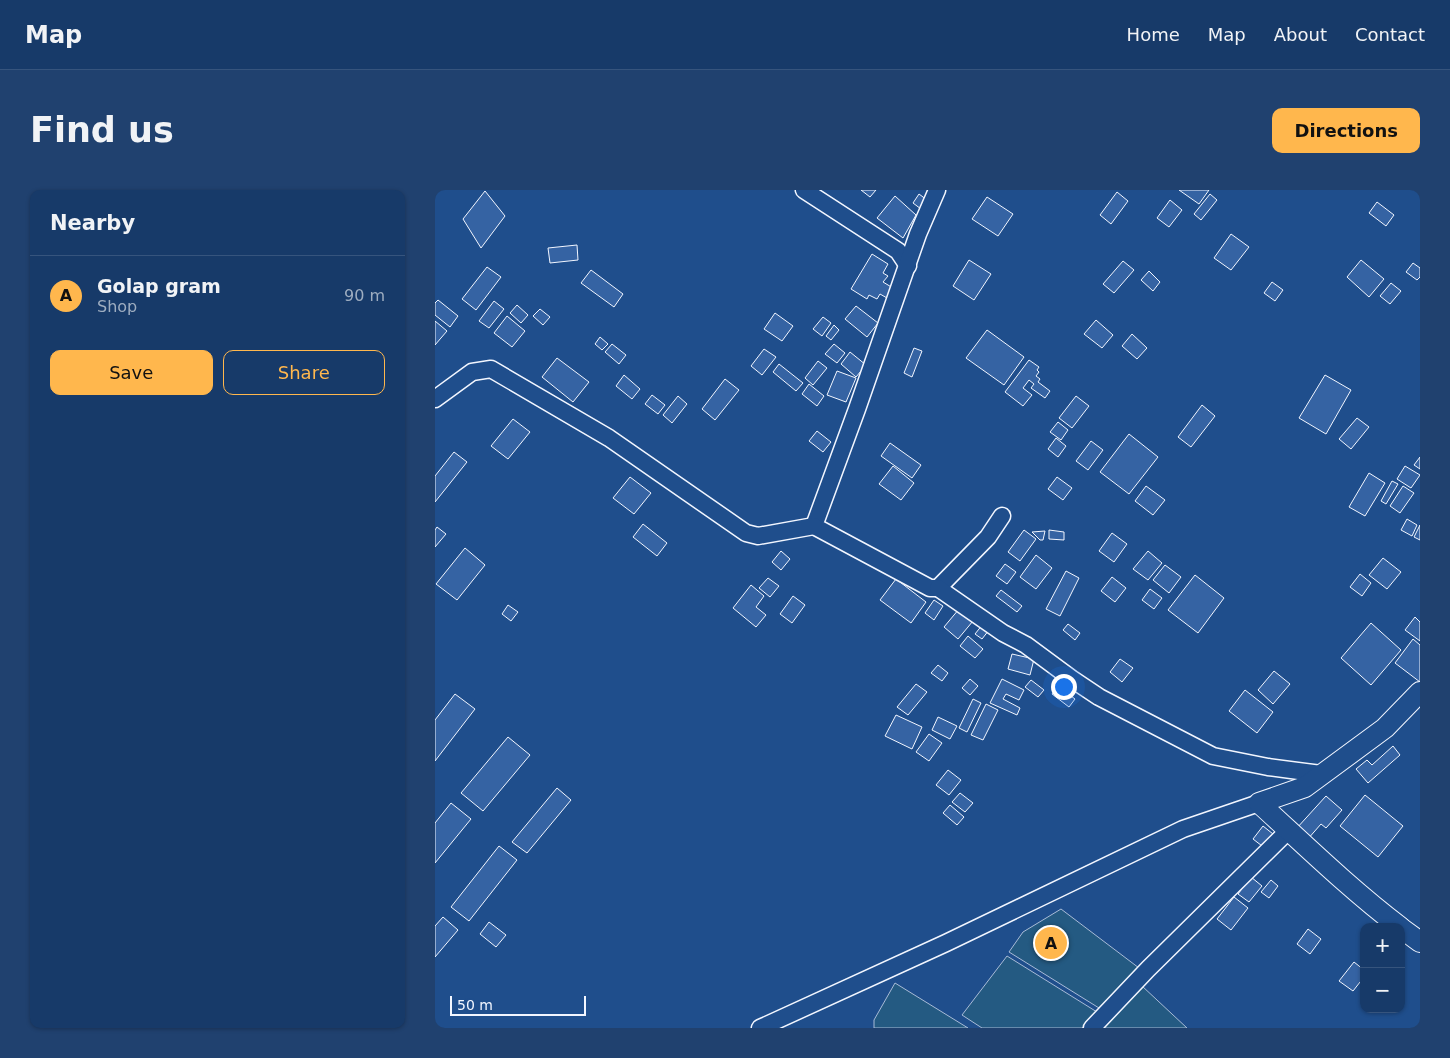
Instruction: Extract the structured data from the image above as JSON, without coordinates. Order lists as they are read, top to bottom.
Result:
{
  "scale_bar": "50 m",
  "page": {
    "header": "Map",
    "nav": [
      "Home",
      "Map",
      "About",
      "Contact"
    ],
    "buttons": [
      "Directions",
      ["Save", "Share"]
    ],
    "title": "Find us",
    "heading": "Nearby",
    "list": [
      {
        "mark": "A",
        "name": "Golap gram",
        "note": "Shop",
        "value": "90 m"
      }
    ],
    "map_buttons": ["+", "−"],
    "pins": "A",
    "scale": "50 m"
  }
}
